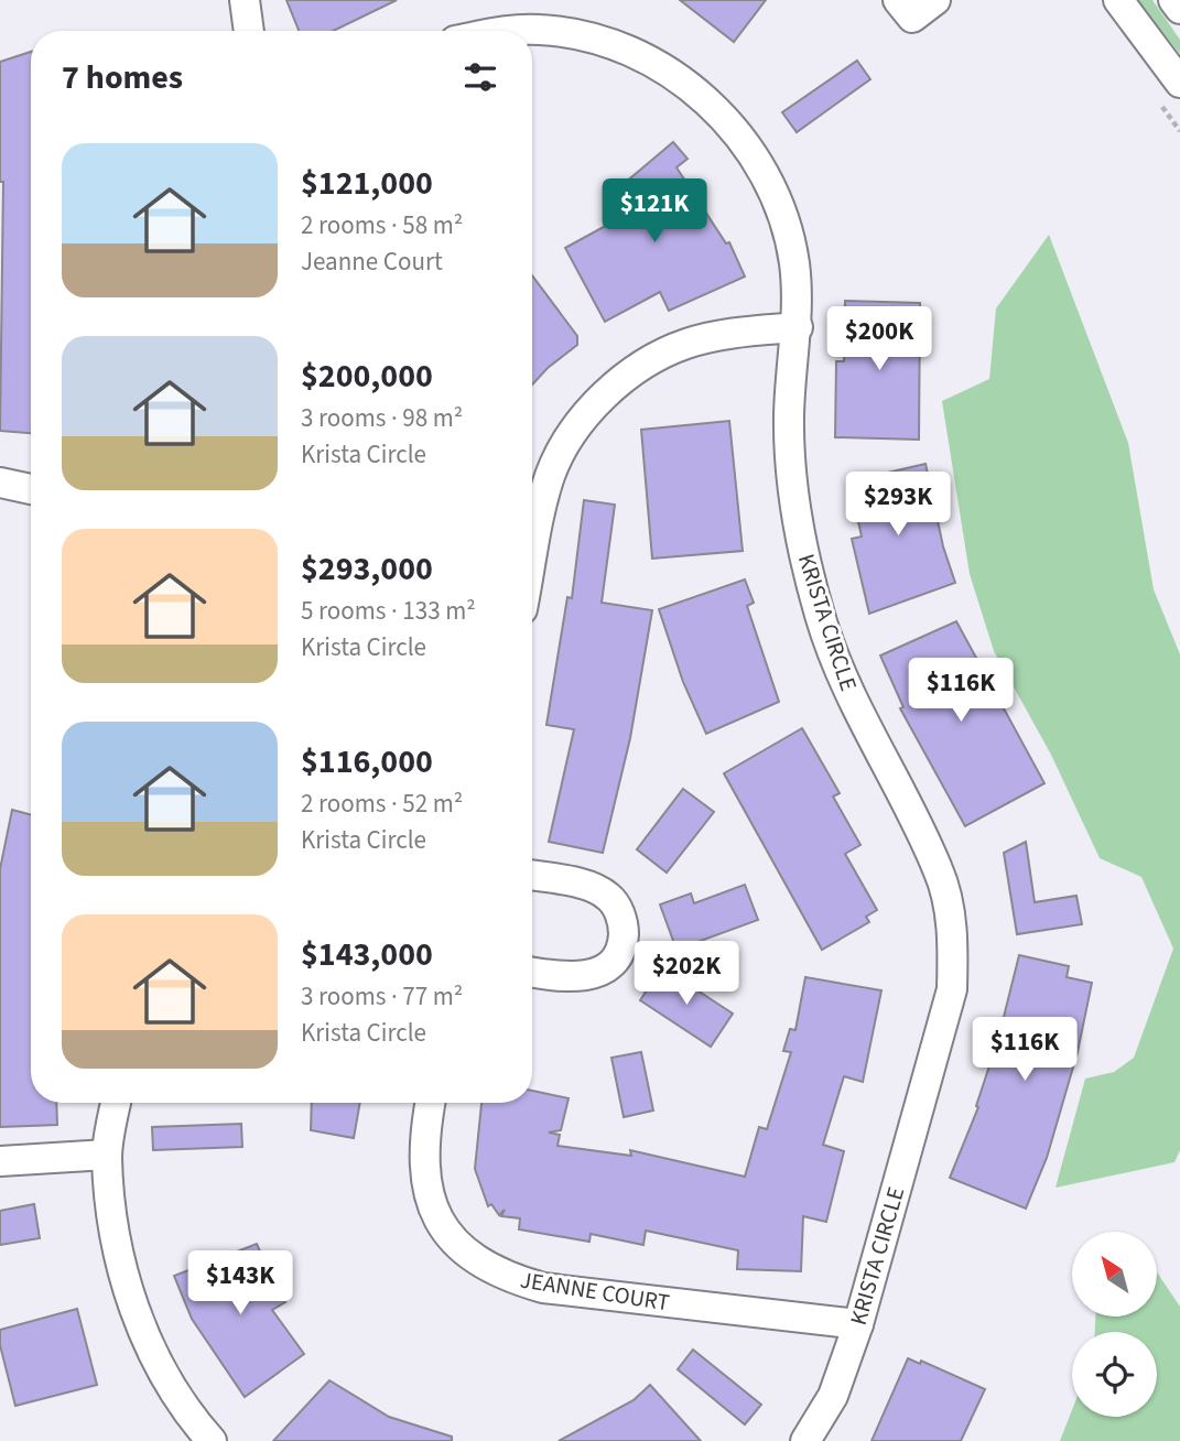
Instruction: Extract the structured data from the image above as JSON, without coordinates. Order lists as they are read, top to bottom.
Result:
{
  "streets": {
    "street": ["KRISTA CIRCLE", "JEANNE COURT"]
  },
  "crossings": [
    ["KRISTA CIRCLE", "JEANNE COURT"]
  ],
  "north": "top left",
  "page": {
    "heading": "7 homes",
    "list": [
      {
        "name": "$121,000",
        "note": "2 rooms · 58 m² · Jeanne Court"
      },
      {
        "name": "$200,000",
        "note": "3 rooms · 98 m² · Krista Circle"
      },
      {
        "name": "$293,000",
        "note": "5 rooms · 133 m² · Krista Circle"
      },
      {
        "name": "$116,000",
        "note": "2 rooms · 52 m² · Krista Circle"
      },
      {
        "name": "$143,000",
        "note": "3 rooms · 77 m² · Krista Circle"
      }
    ],
    "price": [
      "$121K",
      "$200K",
      "$293K",
      "$116K",
      "$202K",
      "$116K",
      "$143K"
    ]
  }
}
